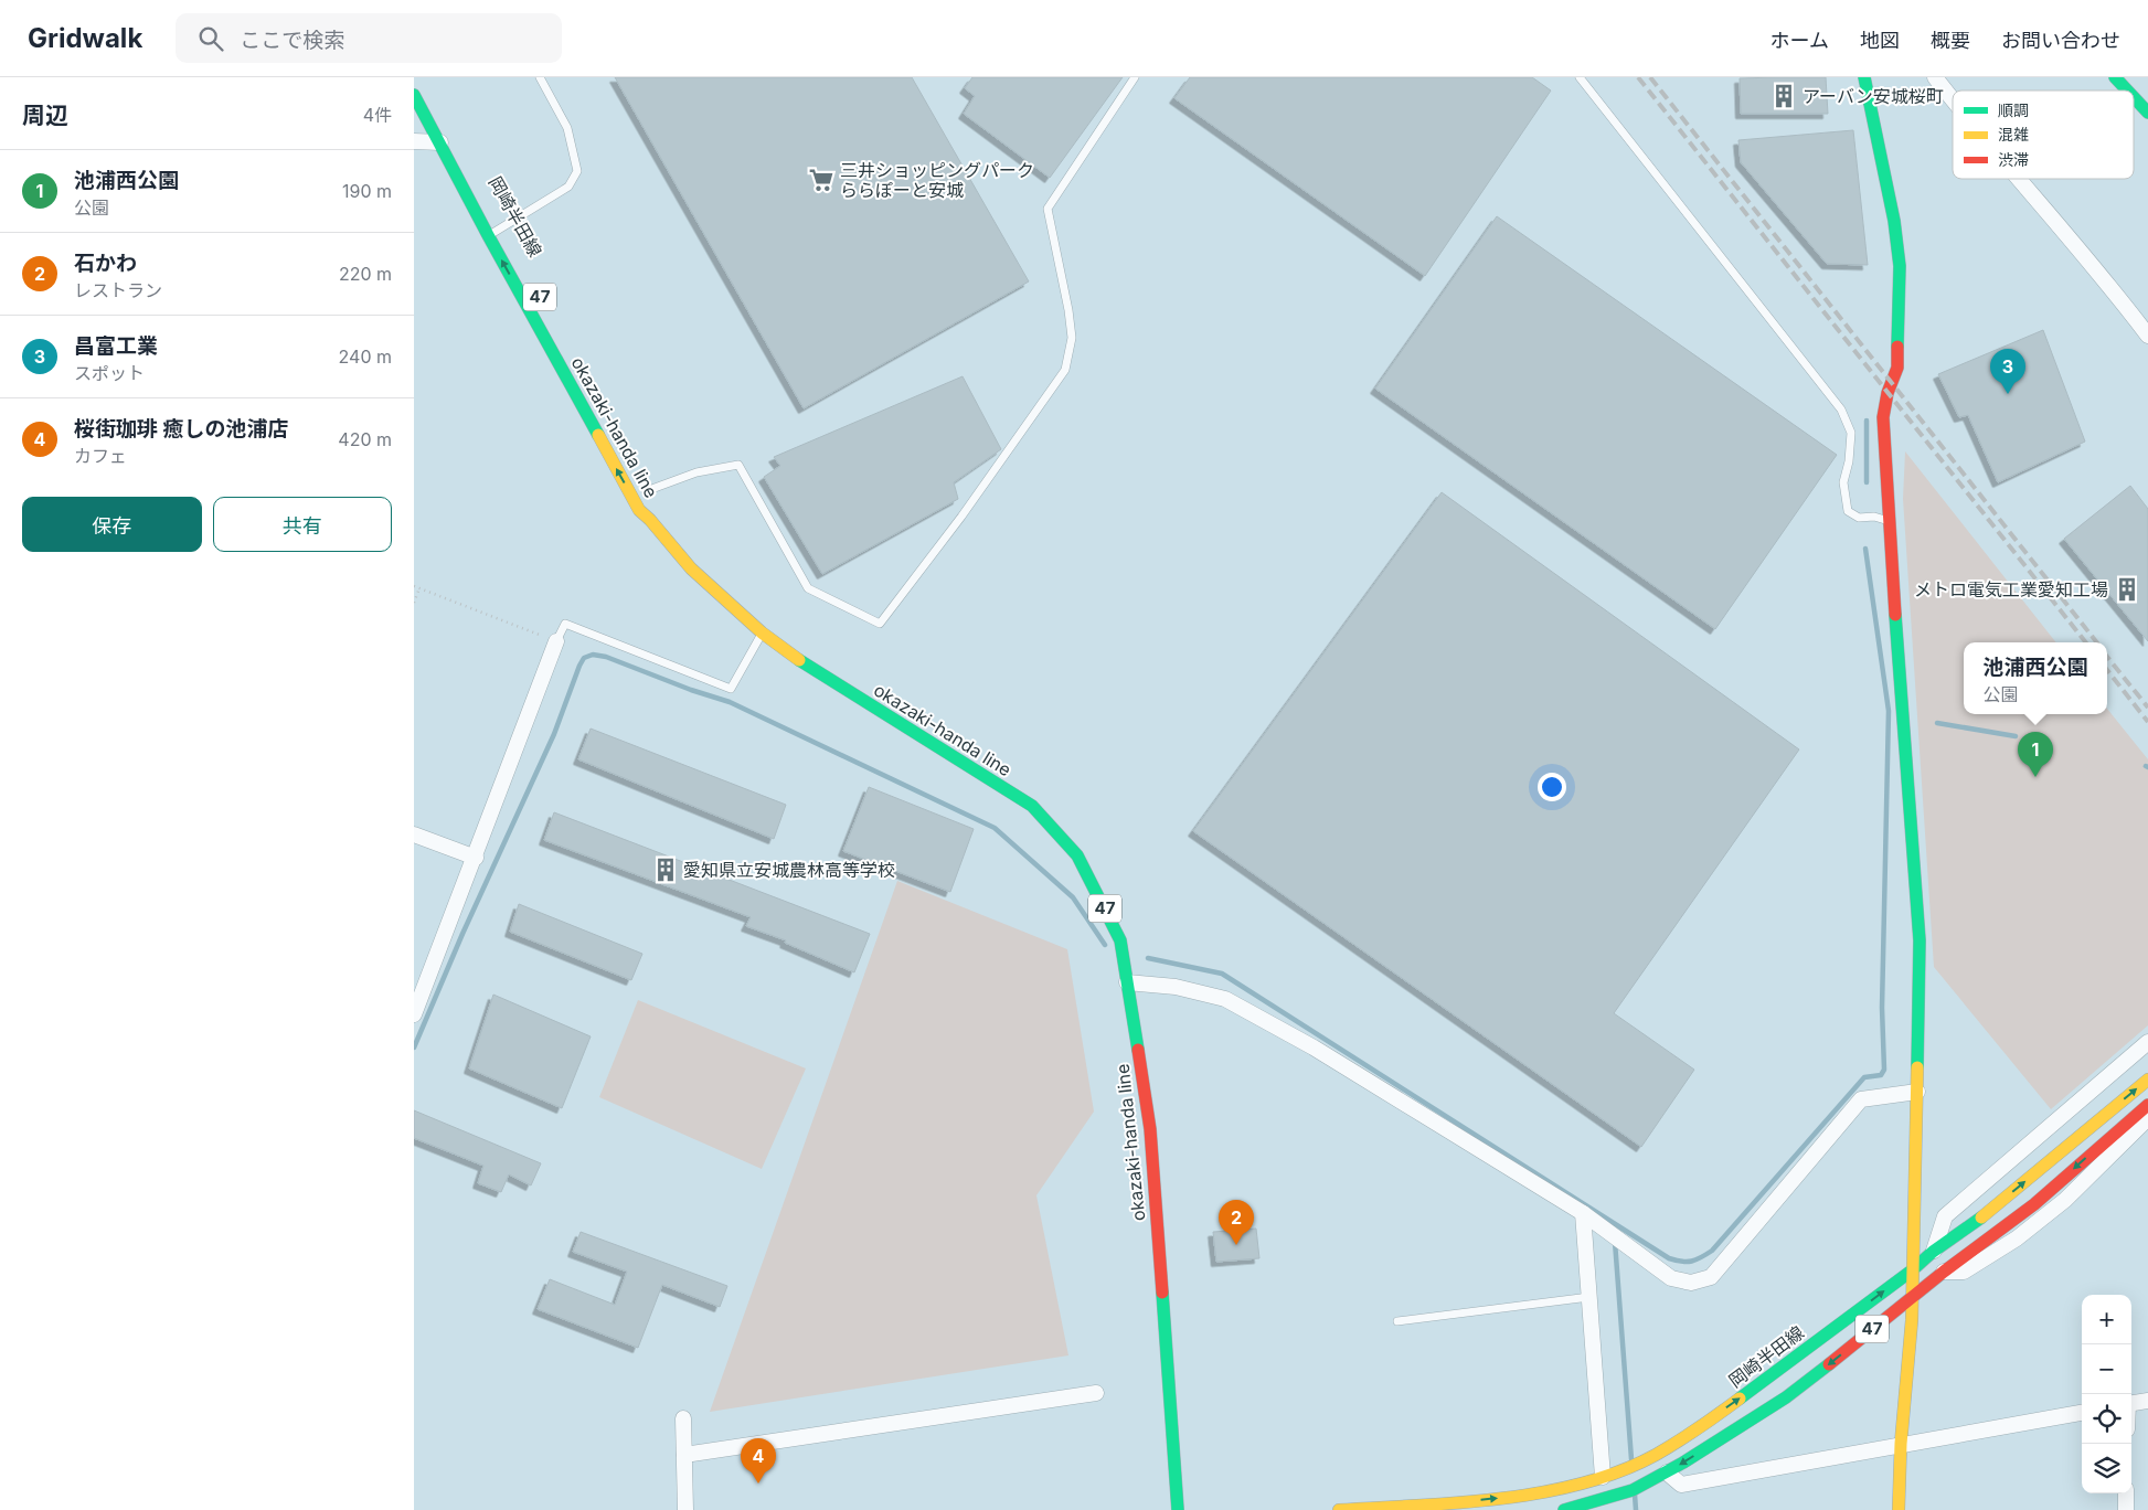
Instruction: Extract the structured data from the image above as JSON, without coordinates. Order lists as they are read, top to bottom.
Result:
{
  "streets": {
    "main road": ["岡崎半田線", "47", "okazaki-handa line"]
  },
  "places": {
    "building": ["アーバン安城桜町", "メトロ電気工業愛知工場", "愛知県立安城農林高等学校"],
    "supermarket": ["三井ショッピングパーク ららぽーと安城"]
  },
  "legend": ["順調", "混雑", "渋滞"],
  "page": {
    "header": "Gridwalk",
    "search": "ここで検索",
    "nav": [
      "ホーム",
      "地図",
      "概要",
      "お問い合わせ"
    ],
    "heading": ["周辺", "4件"],
    "list": [
      {
        "mark": "1",
        "name": "池浦西公園",
        "note": "公園",
        "value": "190 m"
      },
      {
        "mark": "2",
        "name": "石かわ",
        "note": "レストラン",
        "value": "220 m"
      },
      {
        "mark": "3",
        "name": "昌富工業",
        "note": "スポット",
        "value": "240 m"
      },
      {
        "mark": "4",
        "name": "桜街珈琲 癒しの池浦店",
        "note": "カフェ",
        "value": "420 m"
      }
    ],
    "pins": [
      "3",
      "1",
      "2",
      "4"
    ],
    "buttons": ["保存", "共有"],
    "popup": ["池浦西公園", "公園"],
    "map_buttons": ["+", "−"]
  }
}
